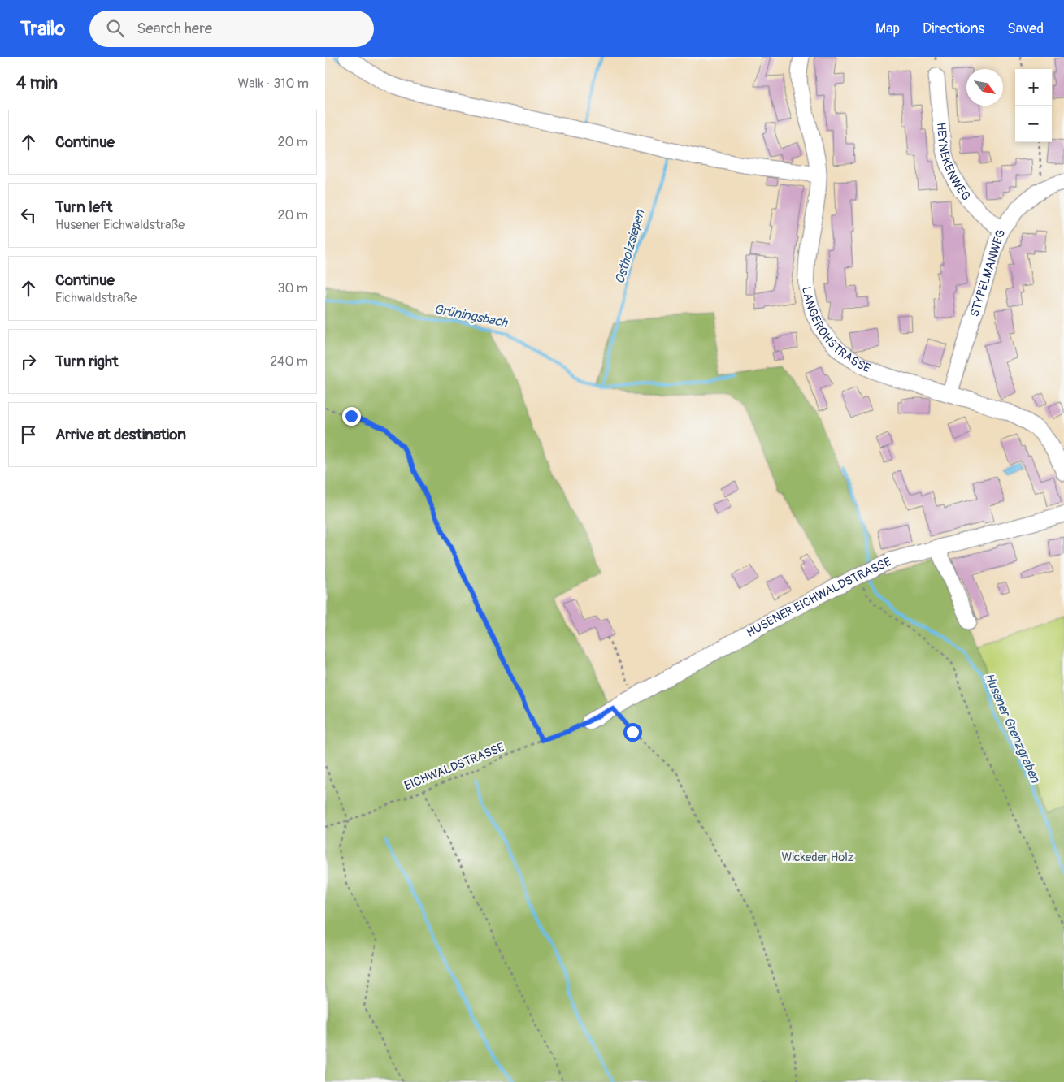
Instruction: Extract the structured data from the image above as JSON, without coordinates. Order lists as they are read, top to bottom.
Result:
{
  "streets": {
    "street": [
      "HEYNEKENWEG",
      "STYPELMANWEG",
      "LANGEROHSTRASSE",
      "HUSENER EICHWALDSTRASSE"
    ],
    "path": ["EICHWALDSTRASSE"]
  },
  "crossings": [
    ["HEYNEKENWEG", "STYPELMANWEG"],
    ["STYPELMANWEG", "LANGEROHSTRASSE"],
    ["HUSENER EICHWALDSTRASSE", "EICHWALDSTRASSE"]
  ],
  "water": ["Ostholzsiepen", "Grüningsbach", "Husener Grenzgraben"],
  "parks": ["Wickeder Holz"],
  "north": "bottom right",
  "page": {
    "header": "Trailo",
    "search": "Search here",
    "nav": ["Map", "Directions", "Saved"],
    "heading": ["4 min", "Walk · 310 m"],
    "map_buttons": ["+", "−"],
    "list": [
      ["Continue", "20 m"],
      ["Turn left", "Husener Eichwaldstraße", "20 m"],
      ["Continue", "Eichwaldstraße", "30 m"],
      ["Turn right", "240 m"],
      "Arrive at destination"
    ]
  }
}
